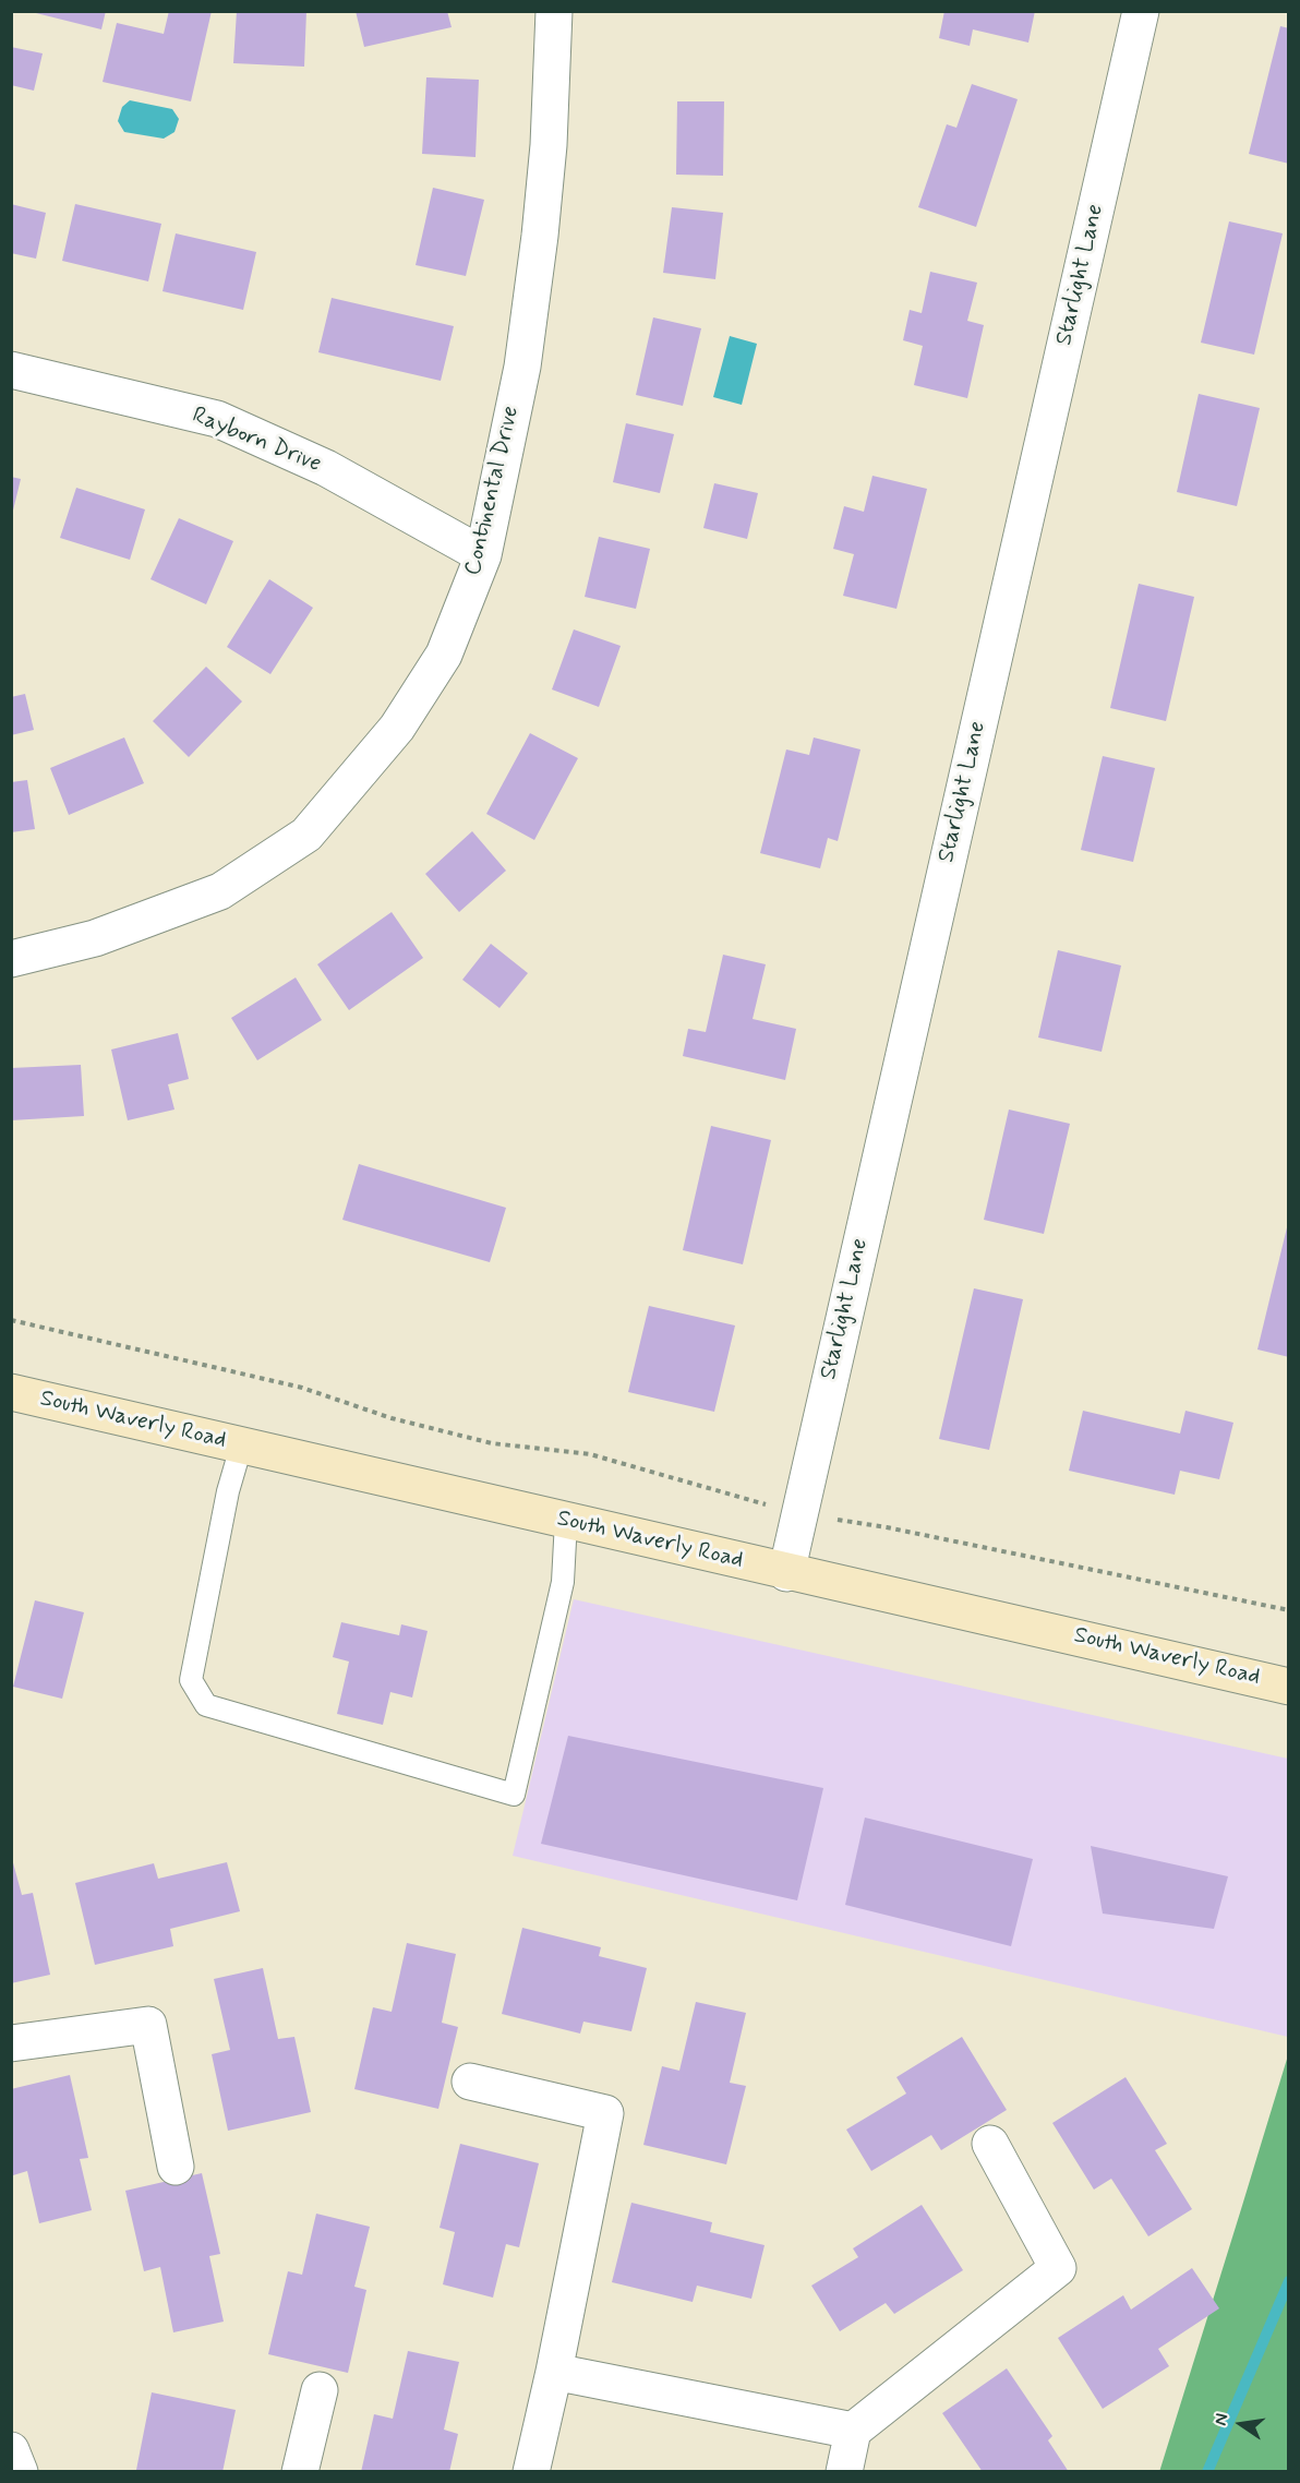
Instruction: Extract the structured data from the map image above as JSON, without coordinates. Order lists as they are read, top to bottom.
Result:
{
  "streets": {
    "main road": ["South Waverly Road"],
    "street": ["Starlight Lane", "Rayborn Drive", "Continental Drive"]
  },
  "crossings": [
    ["Starlight Lane", "South Waverly Road"],
    ["Rayborn Drive", "Continental Drive"]
  ],
  "north": "left"
}
